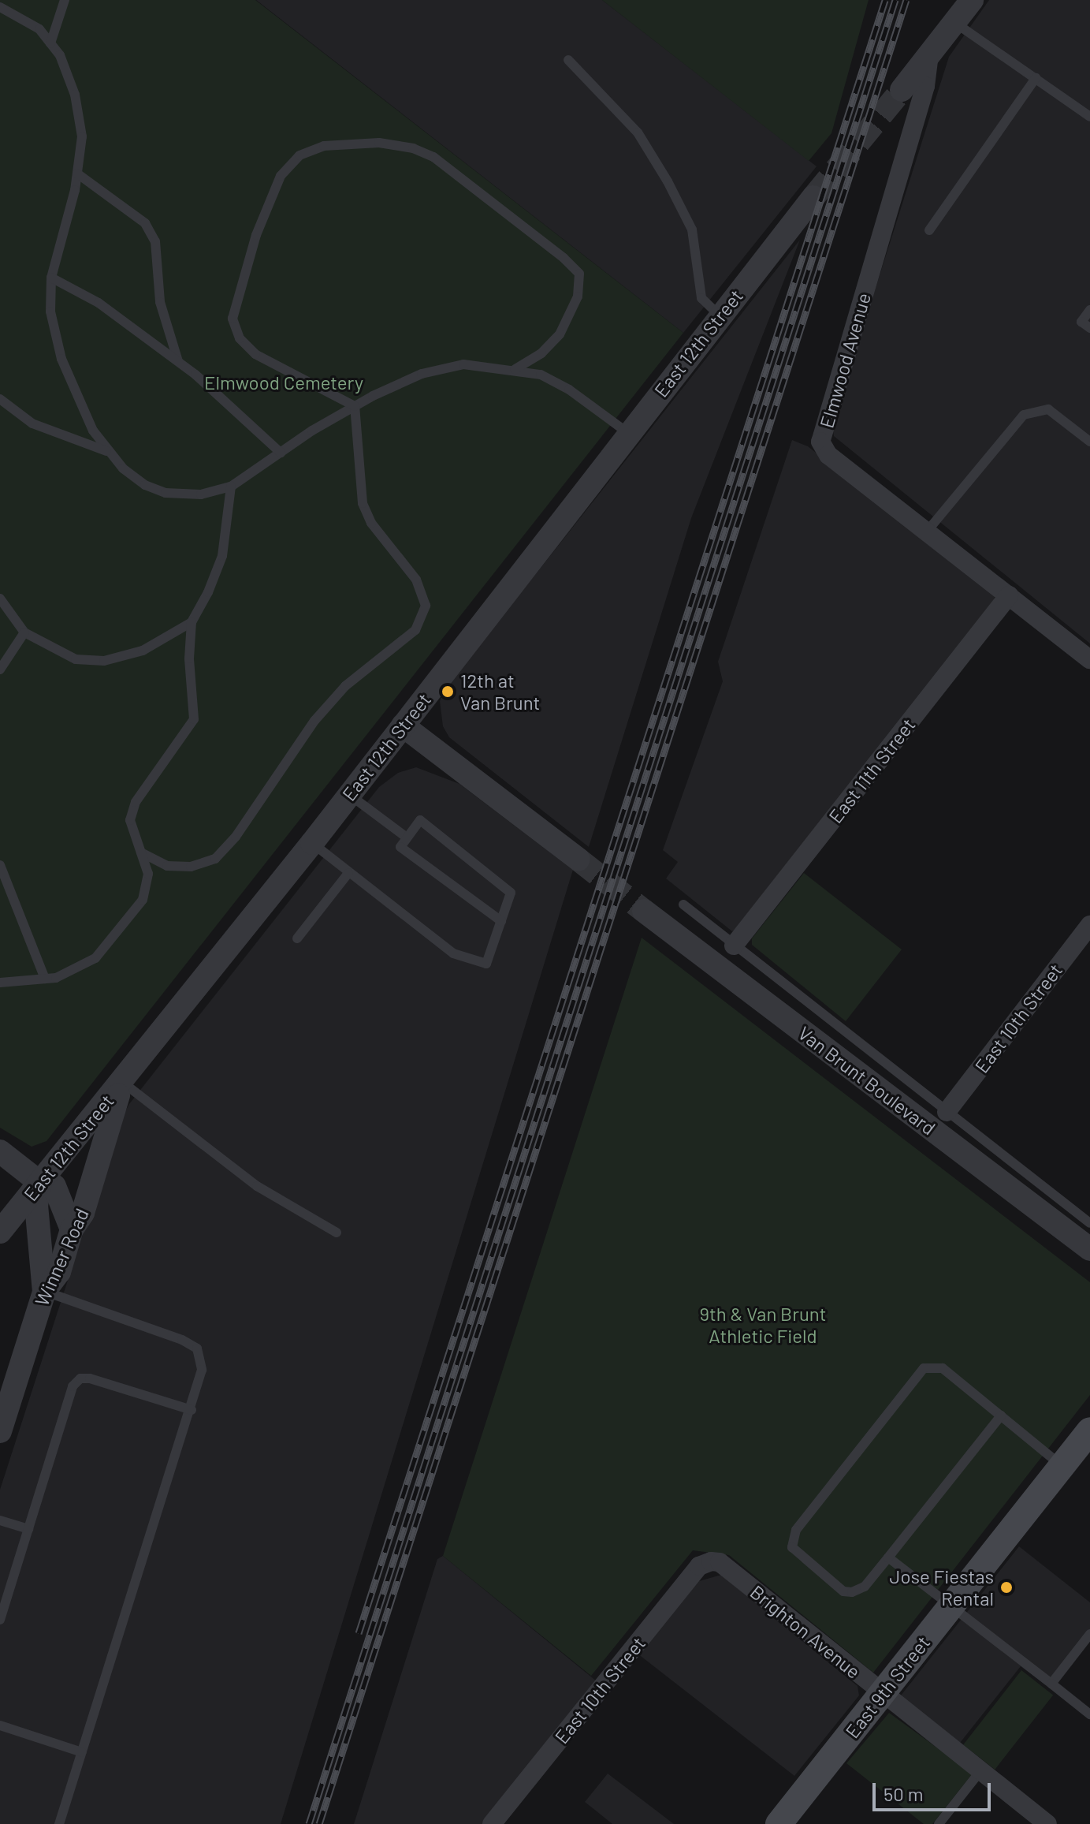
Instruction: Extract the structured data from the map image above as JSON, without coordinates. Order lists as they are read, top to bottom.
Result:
{
  "streets": {
    "main road": ["East 9th Street"],
    "street": [
      "East 12th Street",
      "Elmwood Avenue",
      "East 11th Street",
      "East 10th Street",
      "Van Brunt Boulevard",
      "Winner Road",
      "Brighton Avenue"
    ]
  },
  "crossings": [
    ["East 12th Street", "Winner Road"],
    ["Elmwood Avenue", "East 11th Street"],
    ["East 10th Street", "Brighton Avenue"],
    ["Brighton Avenue", "East 9th Street"]
  ],
  "parks": ["Elmwood Cemetery", "9th & Van Brunt Athletic Field"],
  "places": ["12th at Van Brunt", "Jose Fiestas Rental"],
  "scale_bar": "50 m"
}
